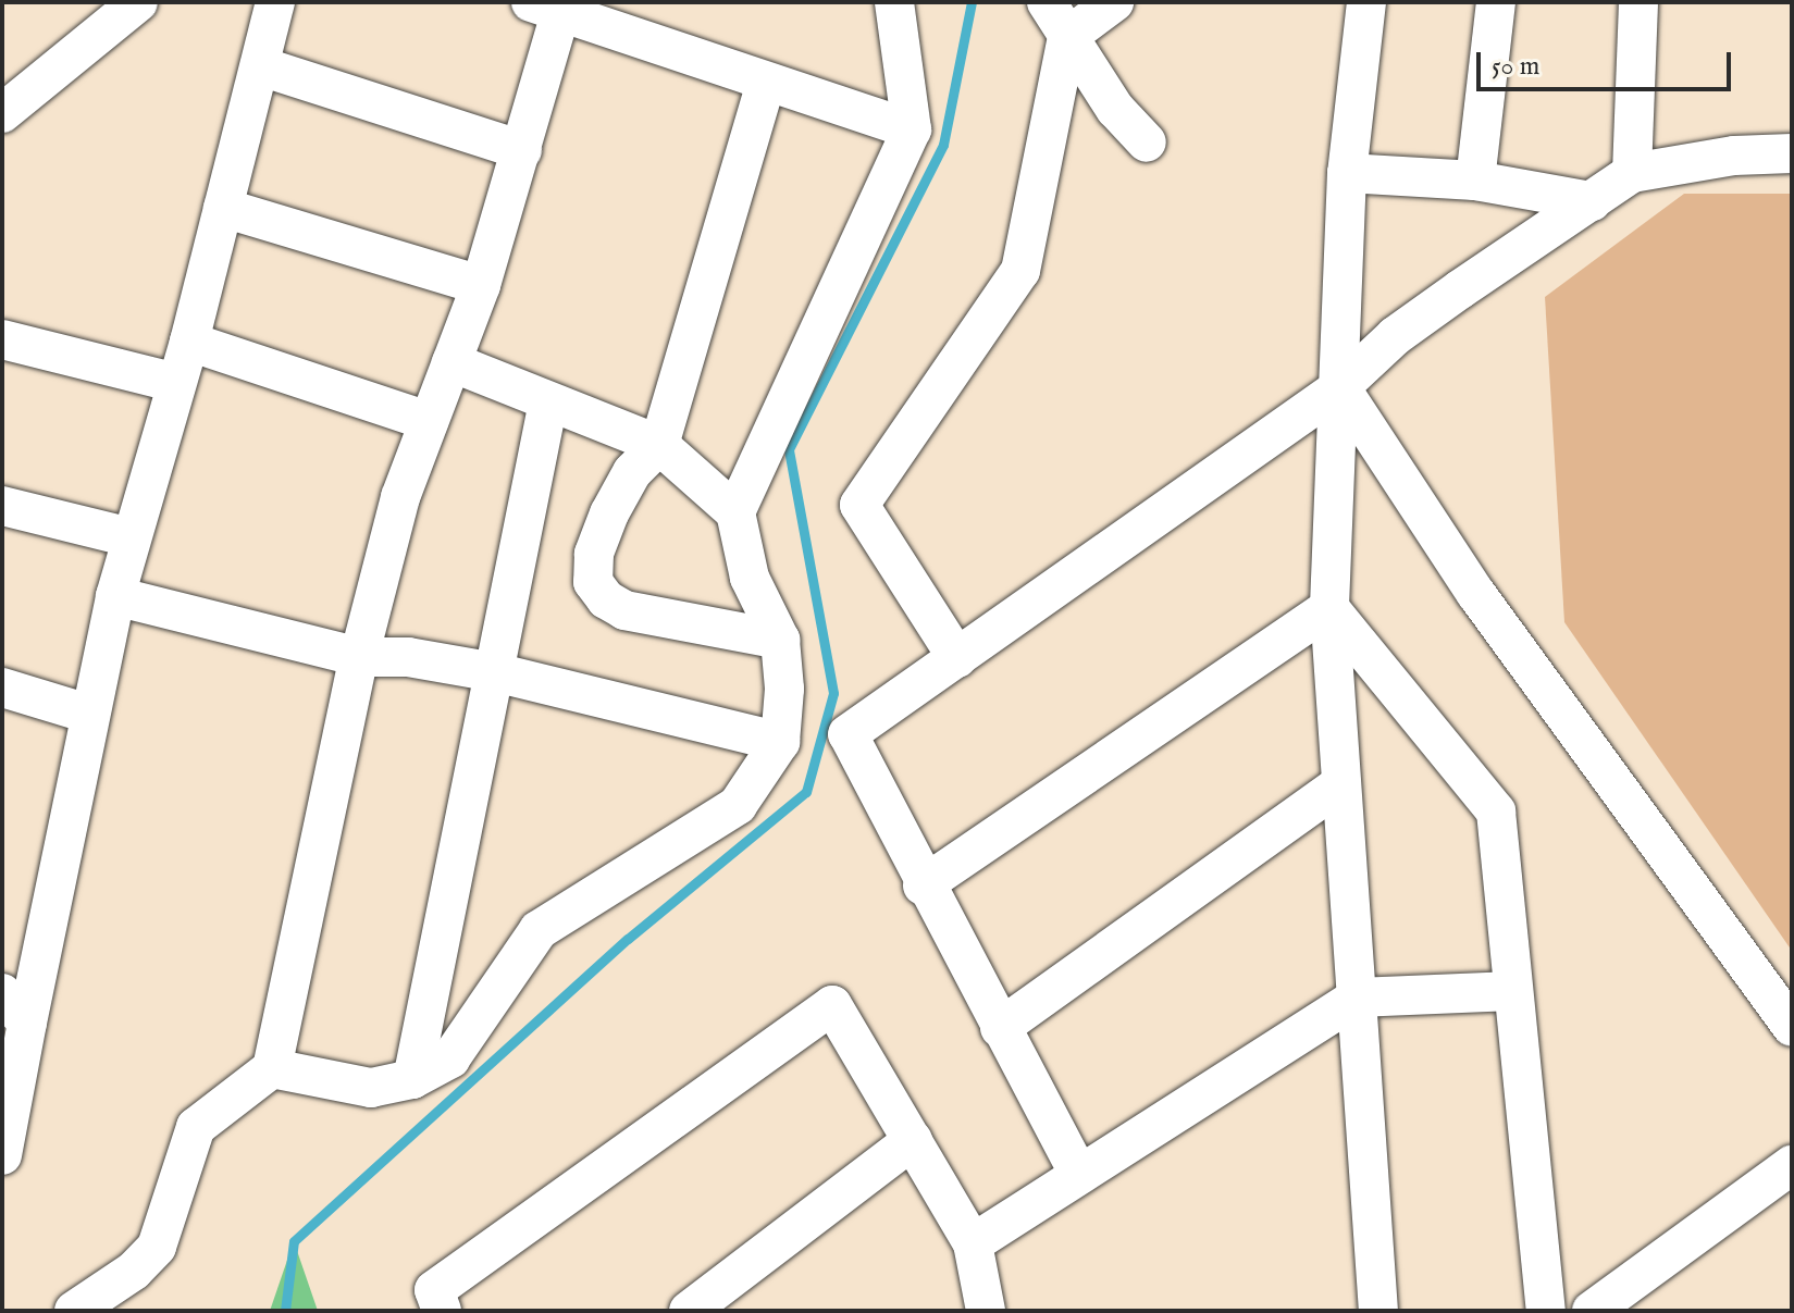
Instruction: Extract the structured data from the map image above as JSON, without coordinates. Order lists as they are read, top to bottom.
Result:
{
  "scale_bar": "50 m"
}
